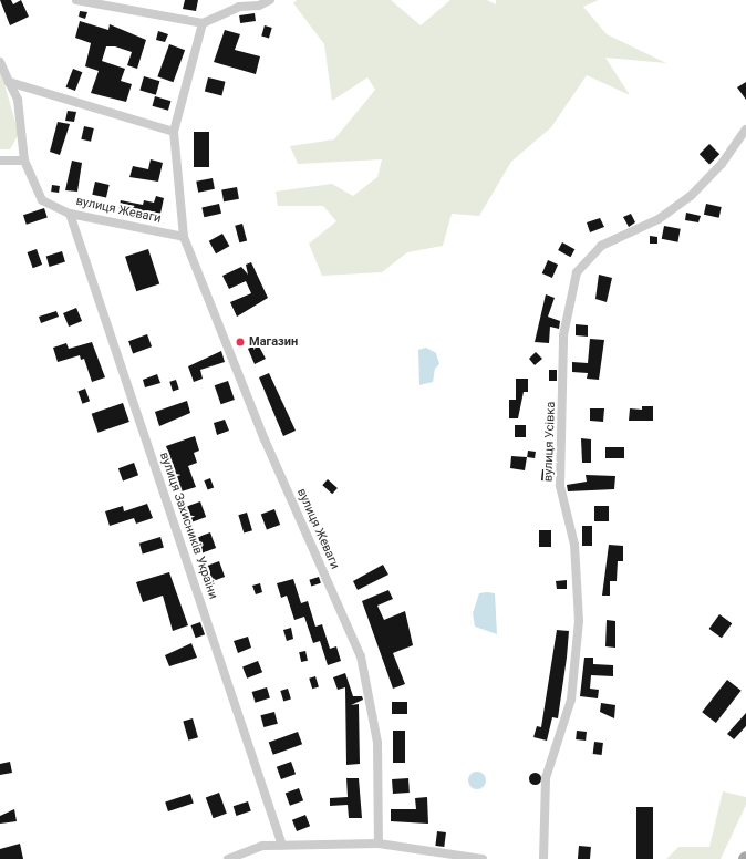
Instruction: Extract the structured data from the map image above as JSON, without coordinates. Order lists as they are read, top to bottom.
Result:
{
  "streets": {
    "street": ["вулиця Жеваги", "вулиця Усівка", "вулиця Захисників України"]
  },
  "crossings": [
    ["вулиця Жеваги", "вулиця Захисників України"]
  ],
  "places": ["Магазин"]
}
